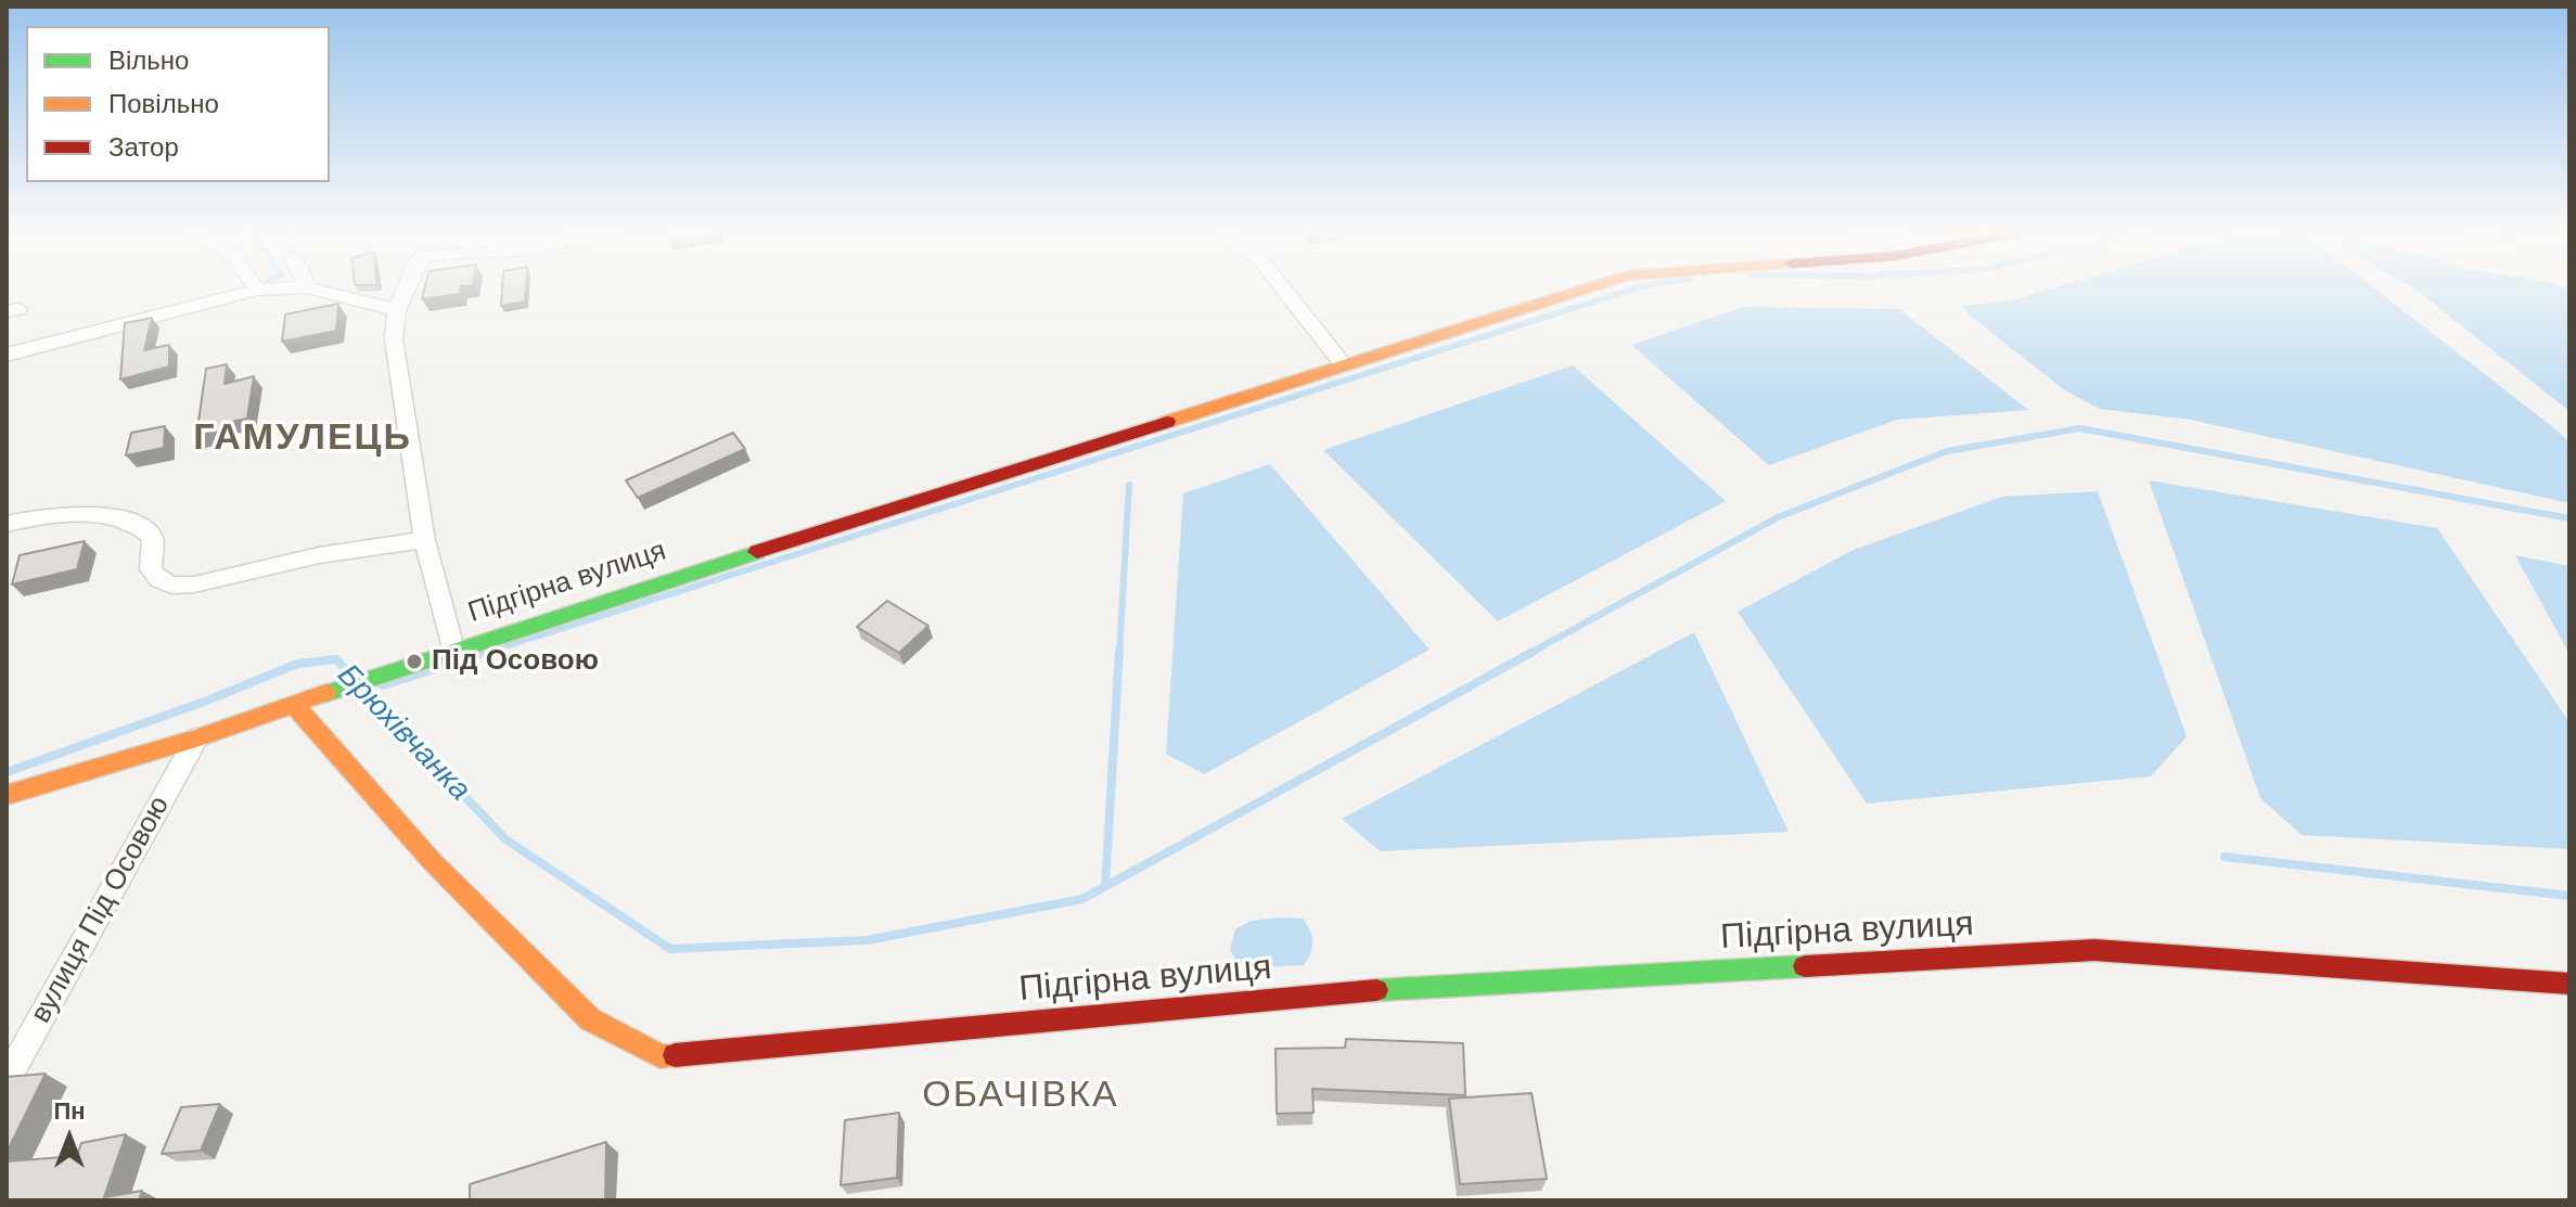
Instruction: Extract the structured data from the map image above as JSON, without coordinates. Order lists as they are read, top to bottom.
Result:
{
  "streets": {
    "street": ["Підгірна вулиця", "вулиця Під Осовою"]
  },
  "crossings": [
    ["Підгірна вулиця", "вулиця Під Осовою"]
  ],
  "districts": ["ГАМУЛЕЦЬ", "ОБАЧІВКА"],
  "water": ["Брюхівчанка"],
  "places": ["Під Осовою"],
  "legend": ["Вільно", "Повільно", "Затор"],
  "north": "top"
}
